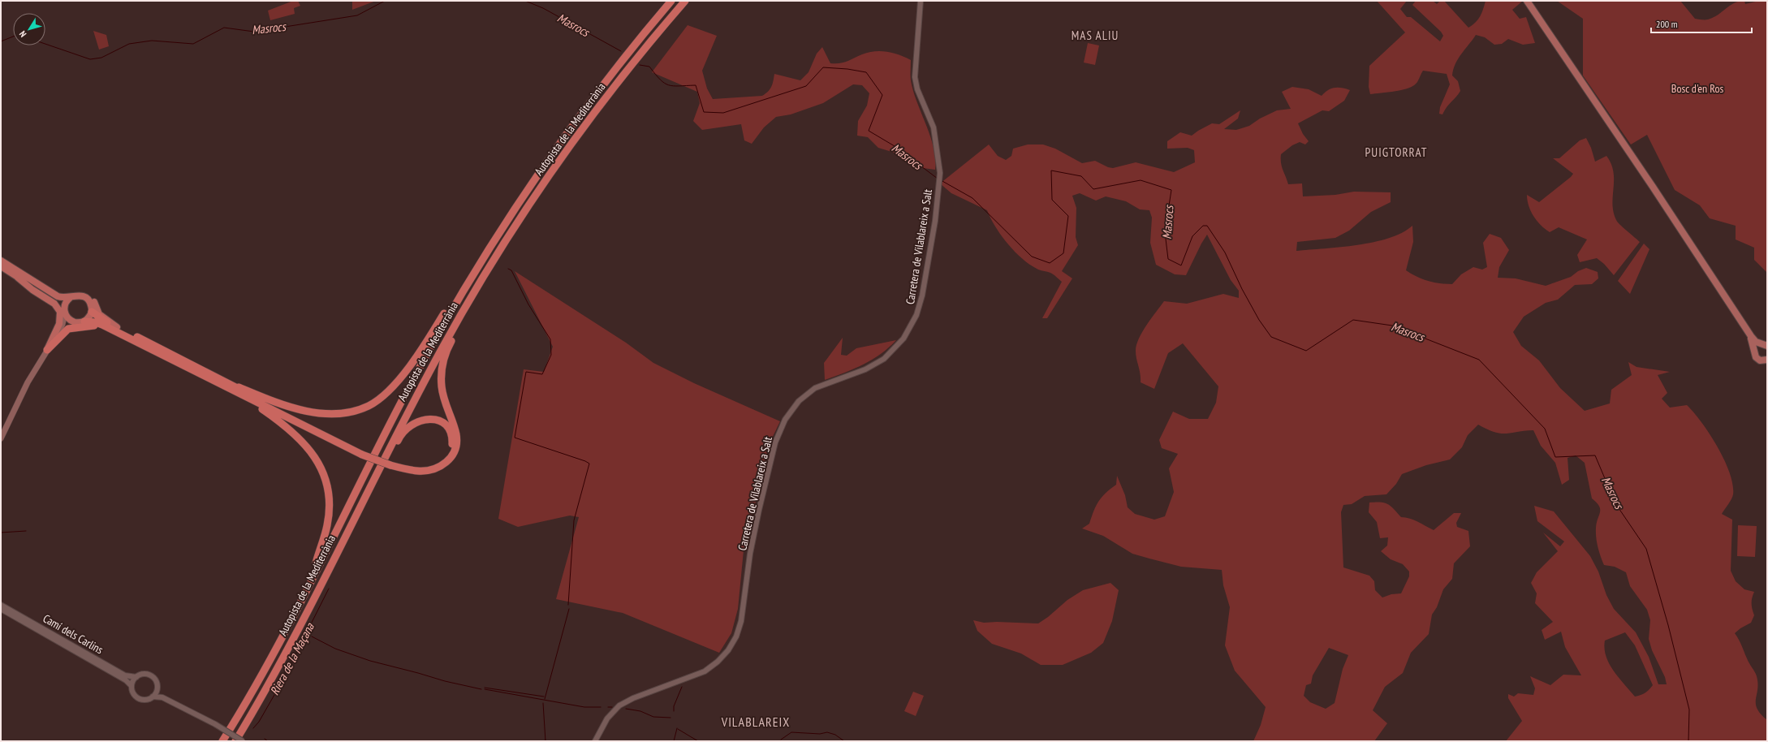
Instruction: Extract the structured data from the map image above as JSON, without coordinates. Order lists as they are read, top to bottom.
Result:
{
  "streets": {
    "highway": ["Autopista de la Mediterrània"],
    "street": ["Carretera de Vilablareix a Salt", "Camí dels Carlins"]
  },
  "districts": ["MAS ALIU", "PUIGTORRAT", "VILABLAREIX"],
  "water": ["Masrocs", "Riera de la Maçana"],
  "parks": ["Bosc d'en Ros"],
  "scale_bar": "200 m",
  "north": "bottom left"
}
